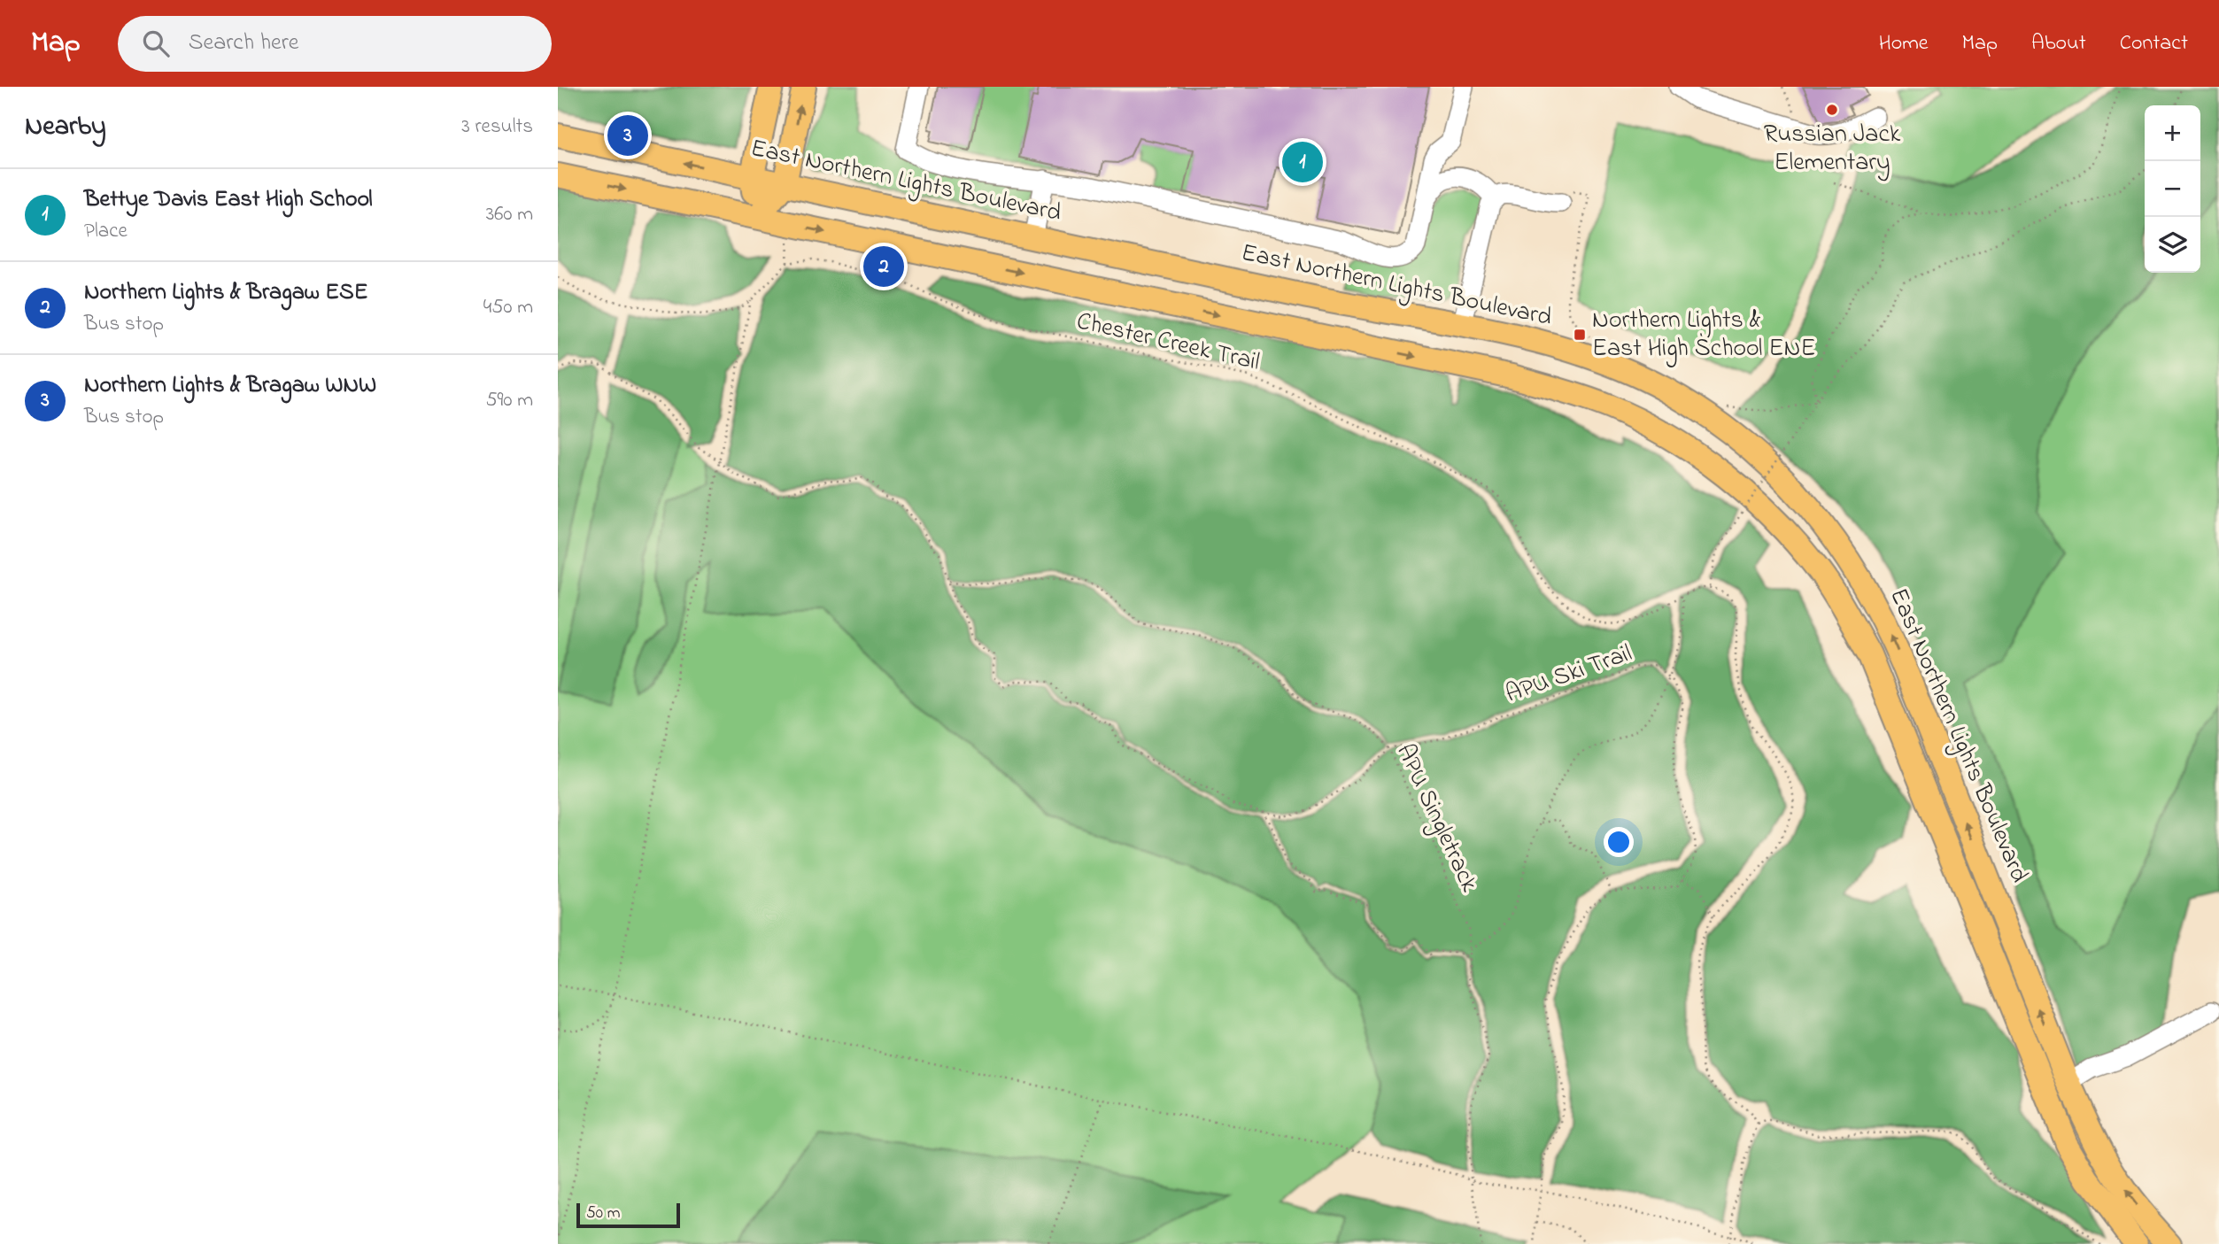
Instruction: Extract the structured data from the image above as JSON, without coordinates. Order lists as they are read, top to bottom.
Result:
{
  "streets": {
    "main road": ["East Northern Lights Boulevard"],
    "path": ["Chester Creek Trail", "APU Ski Trail", "APU Singletrack"]
  },
  "crossings": [
    ["APU Ski Trail", "APU Singletrack"]
  ],
  "places": {
    "other": ["Russian Jack Elementary"],
    "transit": ["Northern Lights & East High School ENE"]
  },
  "scale_bar": "50 m",
  "page": {
    "header": "Map",
    "search": "Search here",
    "nav": [
      "Home",
      "Map",
      "About",
      "Contact"
    ],
    "heading": ["Nearby", "3 results"],
    "map_buttons": ["+", "−"],
    "pins": ["3", "1", "2"],
    "list": [
      {
        "mark": "1",
        "name": "Bettye Davis East High School",
        "note": "Place",
        "value": "360 m"
      },
      {
        "mark": "2",
        "name": "Northern Lights & Bragaw ESE",
        "note": "Bus stop",
        "value": "450 m"
      },
      {
        "mark": "3",
        "name": "Northern Lights & Bragaw WNW",
        "note": "Bus stop",
        "value": "590 m"
      }
    ],
    "scale": "50 m"
  }
}
